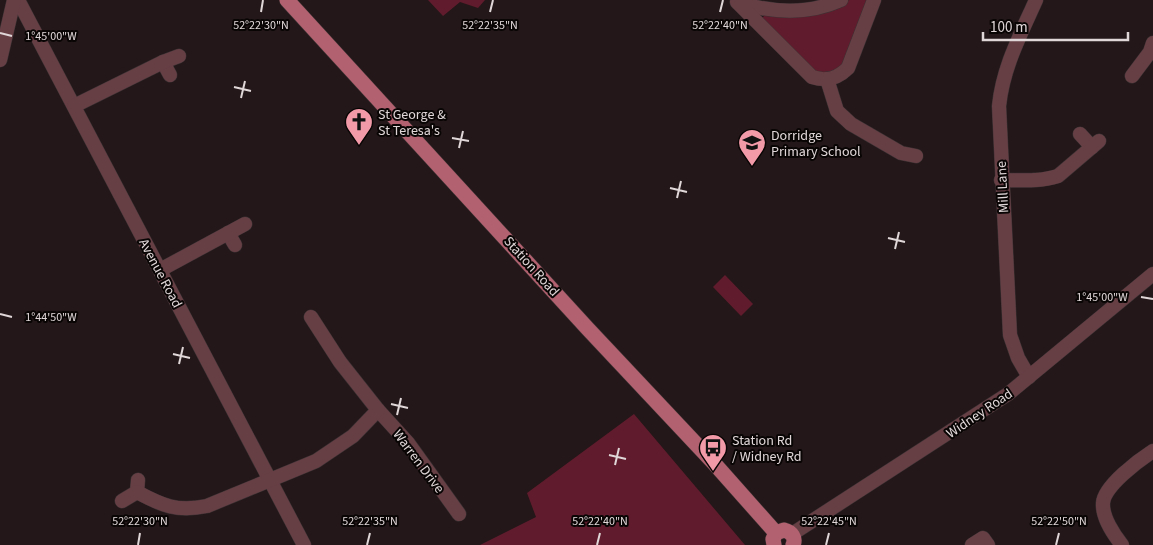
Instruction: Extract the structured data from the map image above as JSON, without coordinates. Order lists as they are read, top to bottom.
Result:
{
  "streets": {
    "main road": ["Station Road"],
    "street": [
      "Mill Lane",
      "Avenue Road",
      "Widney Road",
      "Warren Drive"
    ]
  },
  "crossings": [
    ["Mill Lane", "Widney Road"]
  ],
  "places": {
    "church": ["St George & St Teresa's"],
    "school or university": ["Dorridge Primary School"],
    "bus stop": ["Station Rd / Widney Rd"]
  },
  "scale_bar": "100 m",
  "coordinates": [
    "52°22'30\"N",
    "52°22'35\"N",
    "52°22'40\"N",
    "1°45'00\"W",
    "1°44'50\"W",
    "52°22'45\"N",
    "52°22'50\"N"
  ]
}
